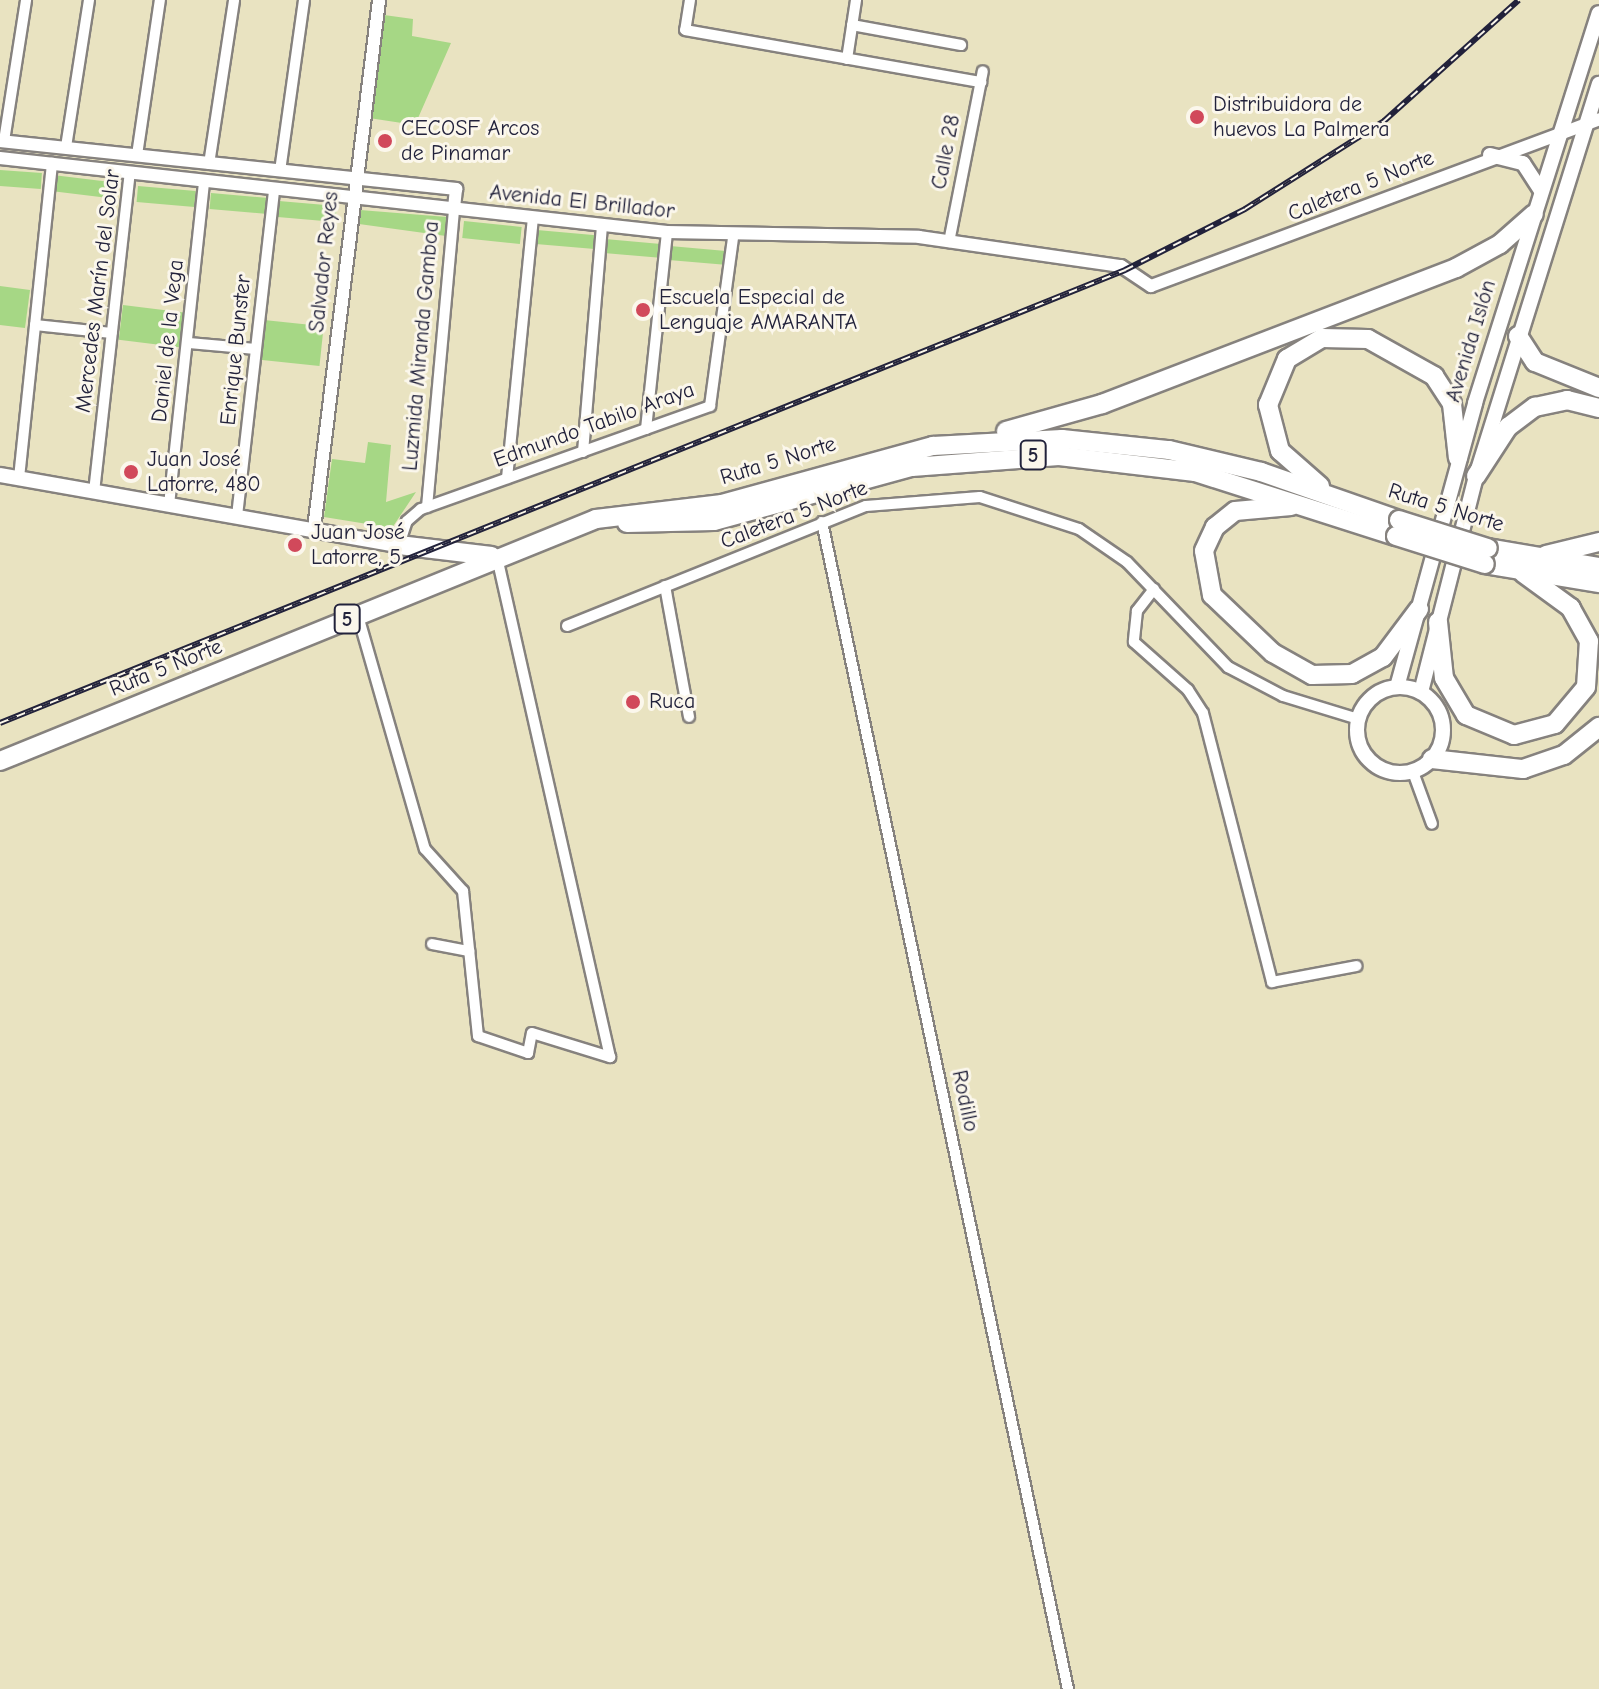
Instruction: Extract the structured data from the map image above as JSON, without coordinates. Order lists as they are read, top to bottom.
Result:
{
  "streets": {
    "highway": ["5", "Ruta 5 Norte"],
    "main road": ["Avenida Islón"],
    "street": [
      "Calle 28",
      "Caletera 5 Norte",
      "Avenida El Brillador",
      "Salvador Reyes",
      "Mercedes Marín del Solar",
      "Daniel de la Vega",
      "Luzmida Miranda Gamboa",
      "Enrique Bunster",
      "Edmundo Tabilo Araya",
      "Rodillo"
    ]
  },
  "crossings": [
    ["Calle 28", "Avenida El Brillador"],
    ["Caletera 5 Norte", "Avenida El Brillador"],
    ["Caletera 5 Norte", "Avenida Islón"],
    ["Caletera 5 Norte", "Rodillo"],
    ["Avenida El Brillador", "Salvador Reyes"],
    ["Avenida El Brillador", "Mercedes Marín del Solar"],
    ["Avenida El Brillador", "Daniel de la Vega"],
    ["Avenida El Brillador", "Luzmida Miranda Gamboa"],
    ["Avenida El Brillador", "Enrique Bunster"],
    ["Avenida El Brillador", "Edmundo Tabilo Araya"],
    ["Salvador Reyes", "Luzmida Miranda Gamboa"],
    ["Luzmida Miranda Gamboa", "Edmundo Tabilo Araya"]
  ],
  "places": [
    "Distribuidora de huevos La Palmera",
    "CECOSF Arcos de Pinamar",
    "Escuela Especial de Lenguaje AMARANTA",
    "Juan José Latorre, 480",
    "Juan José Latorre, 5",
    "Ruca"
  ]
}
